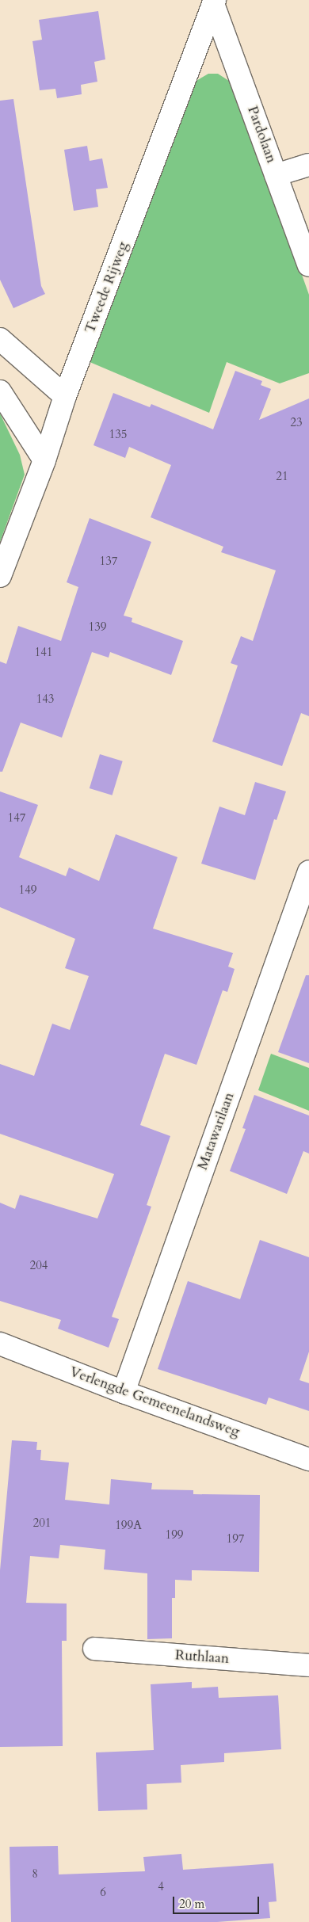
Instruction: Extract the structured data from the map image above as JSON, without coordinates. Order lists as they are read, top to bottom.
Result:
{
  "streets": {
    "street": [
      "Pardolaan",
      "Tweede Rijweg",
      "Matawarilaan",
      "Verlengde Gemeenelandsweg",
      "Ruthlaan"
    ]
  },
  "crossings": [
    ["Pardolaan", "Tweede Rijweg"],
    ["Matawarilaan", "Verlengde Gemeenelandsweg"]
  ],
  "house_numbers": [
    "23",
    "135",
    "21",
    "137",
    "139",
    "141",
    "143",
    "147",
    "149",
    "204",
    "201",
    "199A",
    "199",
    "197",
    "8",
    "4",
    "6"
  ],
  "scale_bar": "20 m"
}
